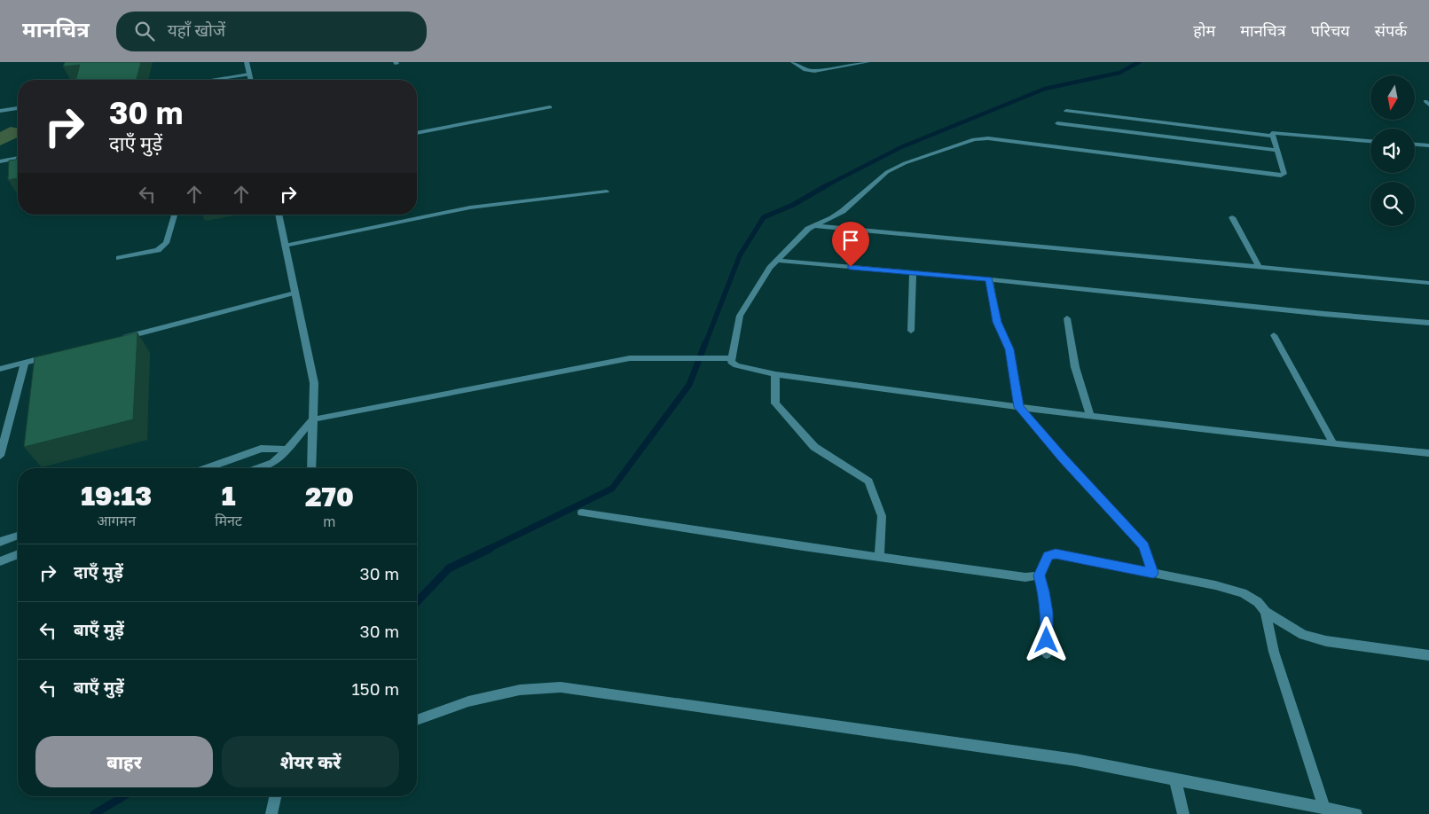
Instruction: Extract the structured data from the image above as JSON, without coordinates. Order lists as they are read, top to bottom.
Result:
{
  "north": "bottom",
  "page": {
    "header": "मानचित्र",
    "search": "यहाँ खोजें",
    "nav": [
      "होम",
      "मानचित्र",
      "परिचय",
      "संपर्क"
    ],
    "turn": ["30 m", "दाएँ मुड़ें"],
    "eta": [
      "19:13",
      "आगमन",
      "1",
      "मिनट",
      "270",
      "m"
    ],
    "list": [
      {
        "name": "दाएँ मुड़ें",
        "value": "30 m"
      },
      {
        "name": "बाएँ मुड़ें",
        "value": "30 m"
      },
      {
        "name": "बाएँ मुड़ें",
        "value": "150 m"
      }
    ],
    "buttons": ["बाहर", "शेयर करें"]
  }
}
